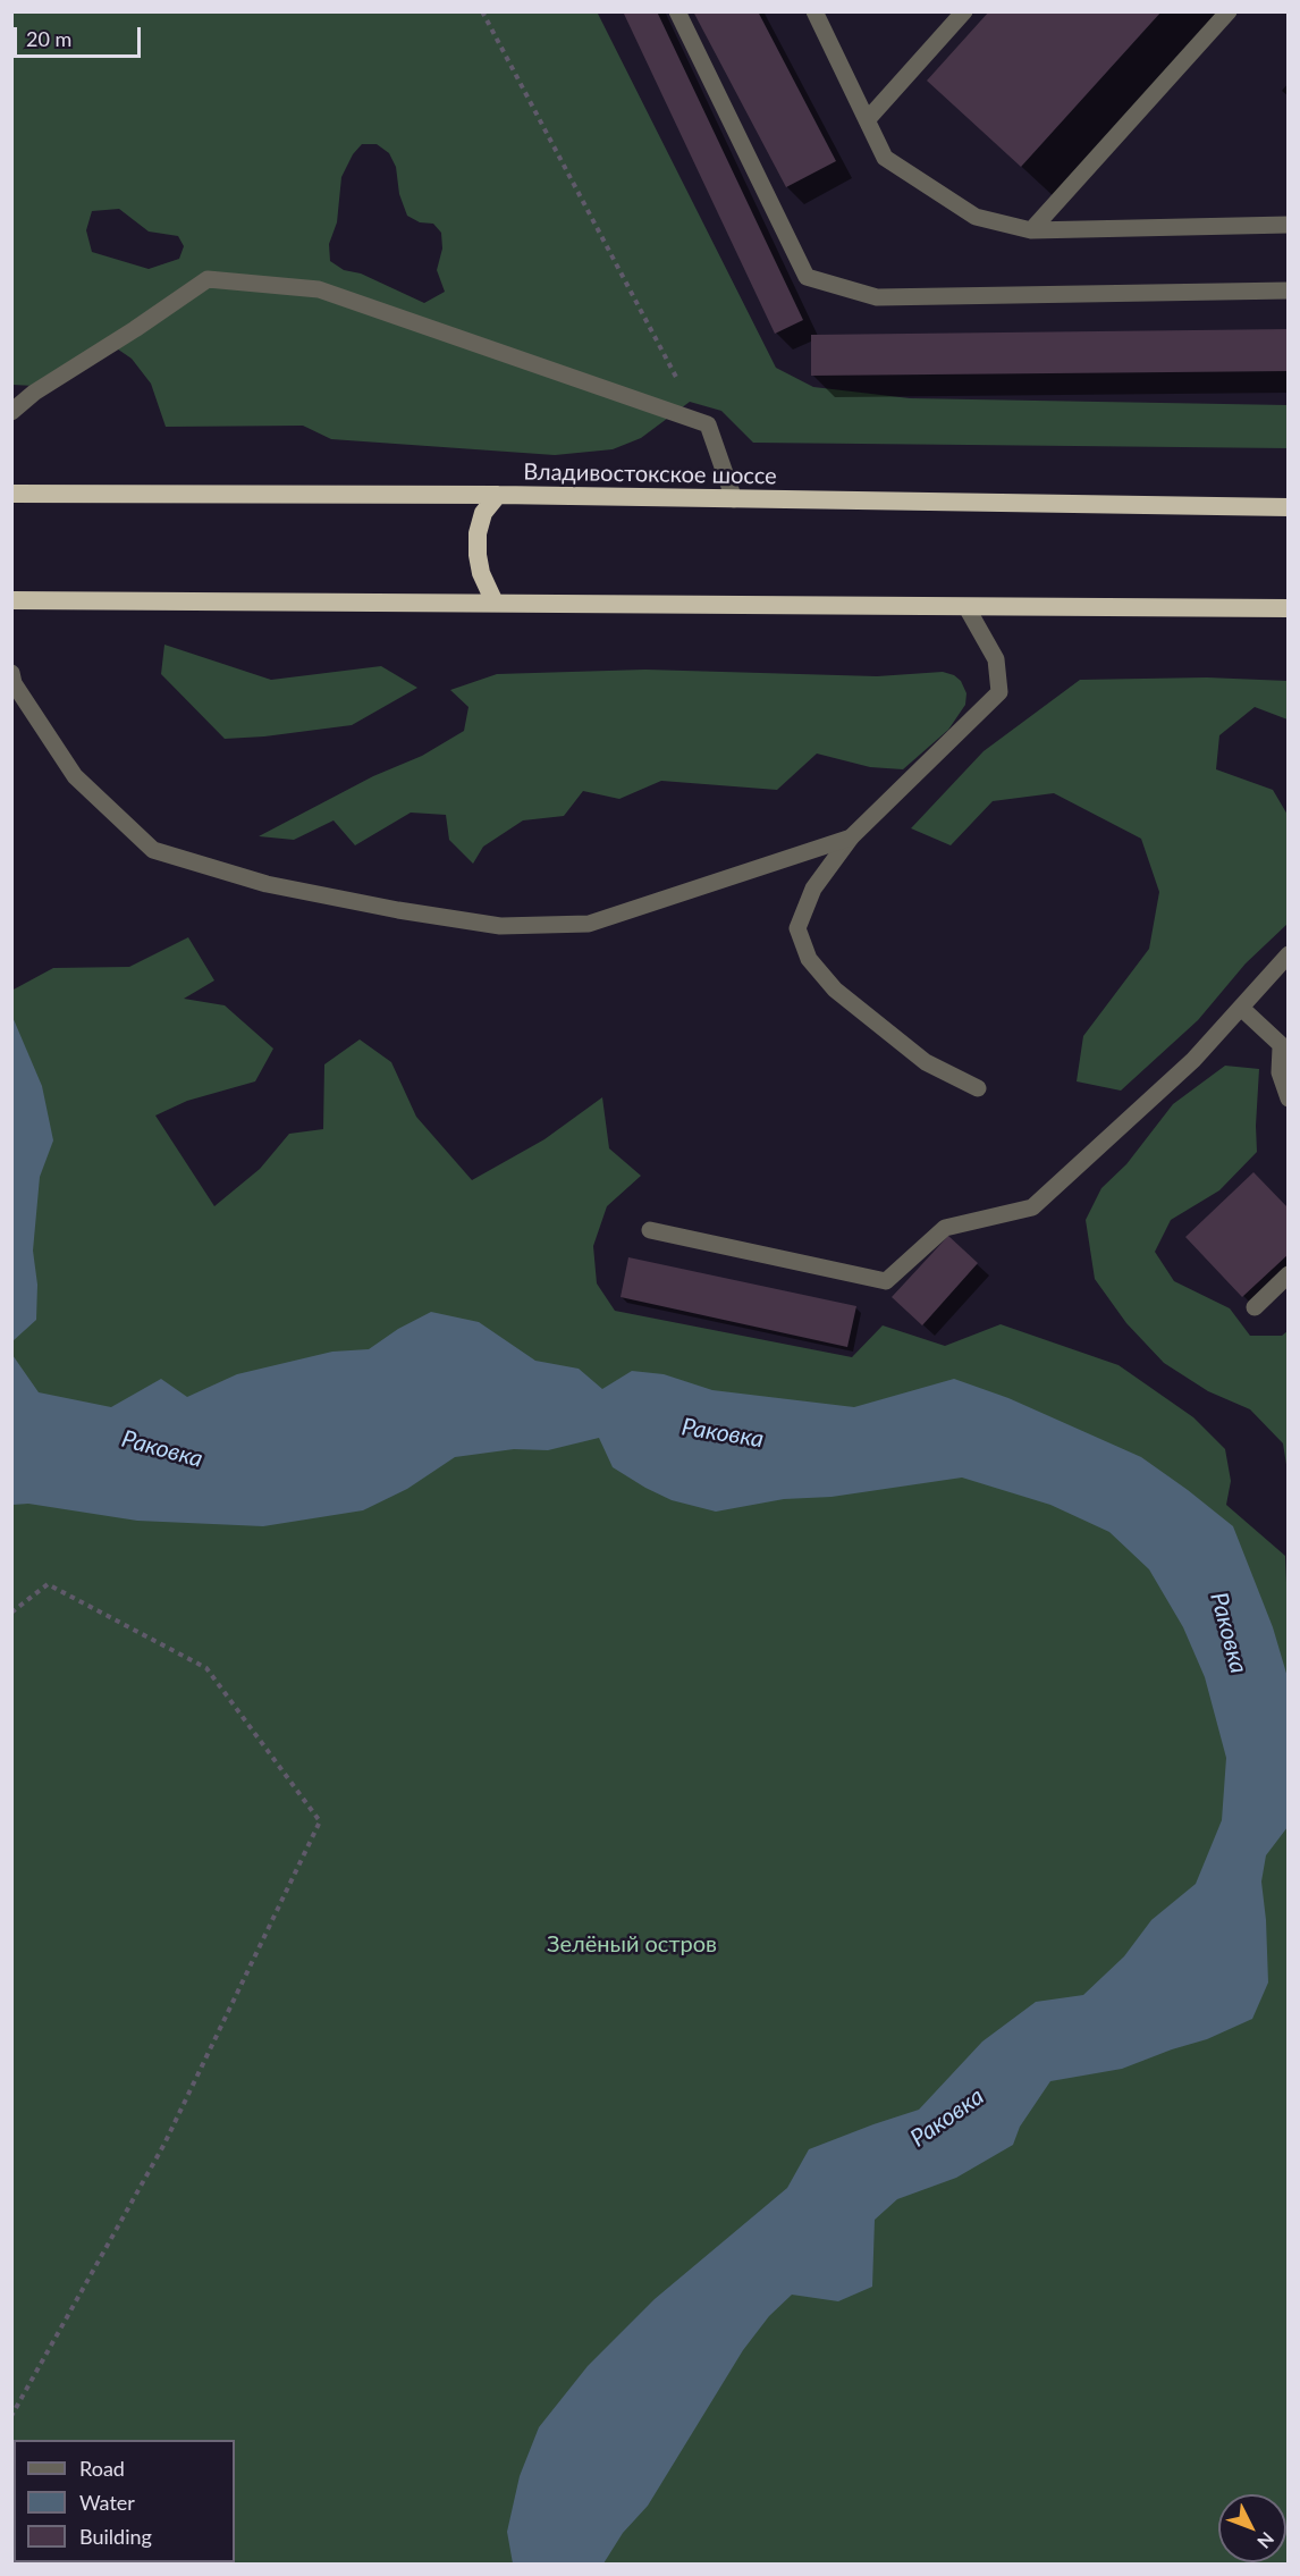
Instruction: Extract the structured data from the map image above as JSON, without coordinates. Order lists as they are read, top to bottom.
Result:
{
  "streets": {
    "highway": ["Владивостокское шоссе"]
  },
  "water": ["Раковка"],
  "parks": ["Зелёный остров"],
  "legend": ["Road", "Water", "Building"],
  "scale_bar": "20 m",
  "north": "bottom right"
}
